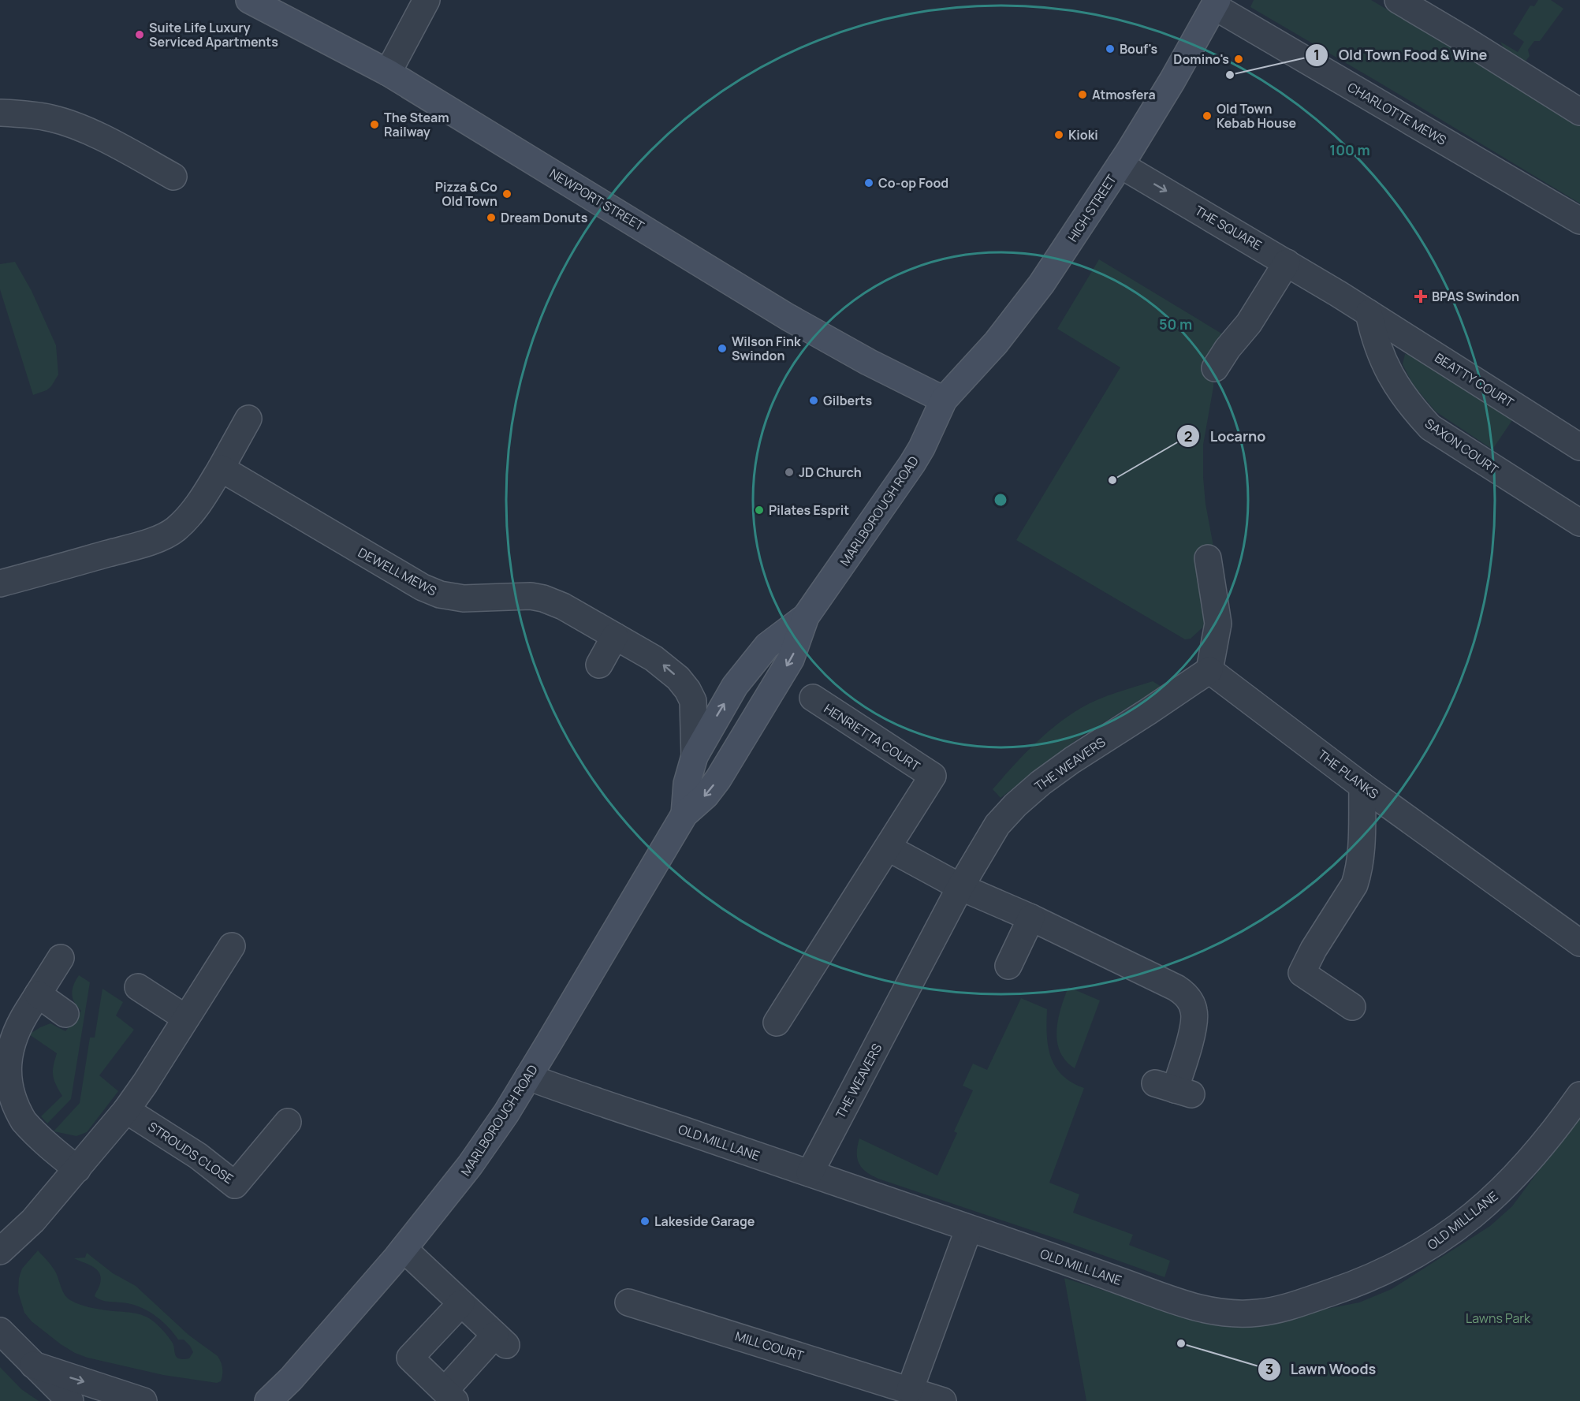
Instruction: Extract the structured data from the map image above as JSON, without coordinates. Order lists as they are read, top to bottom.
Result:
{
  "streets": {
    "main road": ["NEWPORT STREET", "HIGH STREET", "MARLBOROUGH ROAD"],
    "street": [
      "CHARLOTTE MEWS",
      "THE SQUARE",
      "BEATTY COURT",
      "SAXON COURT",
      "DEWELL MEWS",
      "HENRIETTA COURT",
      "THE WEAVERS",
      "THE PLANKS",
      "OLD MILL LANE",
      "STROUDS CLOSE",
      "MILL COURT"
    ]
  },
  "crossings": [
    ["CHARLOTTE MEWS", "HIGH STREET"],
    ["NEWPORT STREET", "HIGH STREET"],
    ["NEWPORT STREET", "MARLBOROUGH ROAD"],
    ["HIGH STREET", "THE SQUARE"],
    ["HIGH STREET", "MARLBOROUGH ROAD"],
    ["THE SQUARE", "BEATTY COURT"],
    ["THE SQUARE", "SAXON COURT"],
    ["BEATTY COURT", "SAXON COURT"],
    ["MARLBOROUGH ROAD", "DEWELL MEWS"],
    ["MARLBOROUGH ROAD", "OLD MILL LANE"],
    ["THE WEAVERS", "THE PLANKS"],
    ["THE WEAVERS", "OLD MILL LANE"]
  ],
  "one_way": ["THE SQUARE"],
  "parks": ["Lawns Park"],
  "places": {
    "other": [
      "Suite Life Luxury Serviced Apartments",
      "Bouf's",
      "Domino's",
      "Old Town Food & Wine",
      "Atmosfera",
      "Old Town Kebab House",
      "The Steam Railway",
      "Kioki",
      "Co-op Food",
      "Pizza & Co Old Town",
      "Dream Donuts",
      "Wilson Fink Swindon",
      "Gilberts",
      "JD Church",
      "Locarno",
      "Pilates Esprit",
      "Lakeside Garage",
      "Lawn Woods"
    ],
    "health": ["BPAS Swindon"]
  },
  "rings": ["100 m", "50 m"]
}
